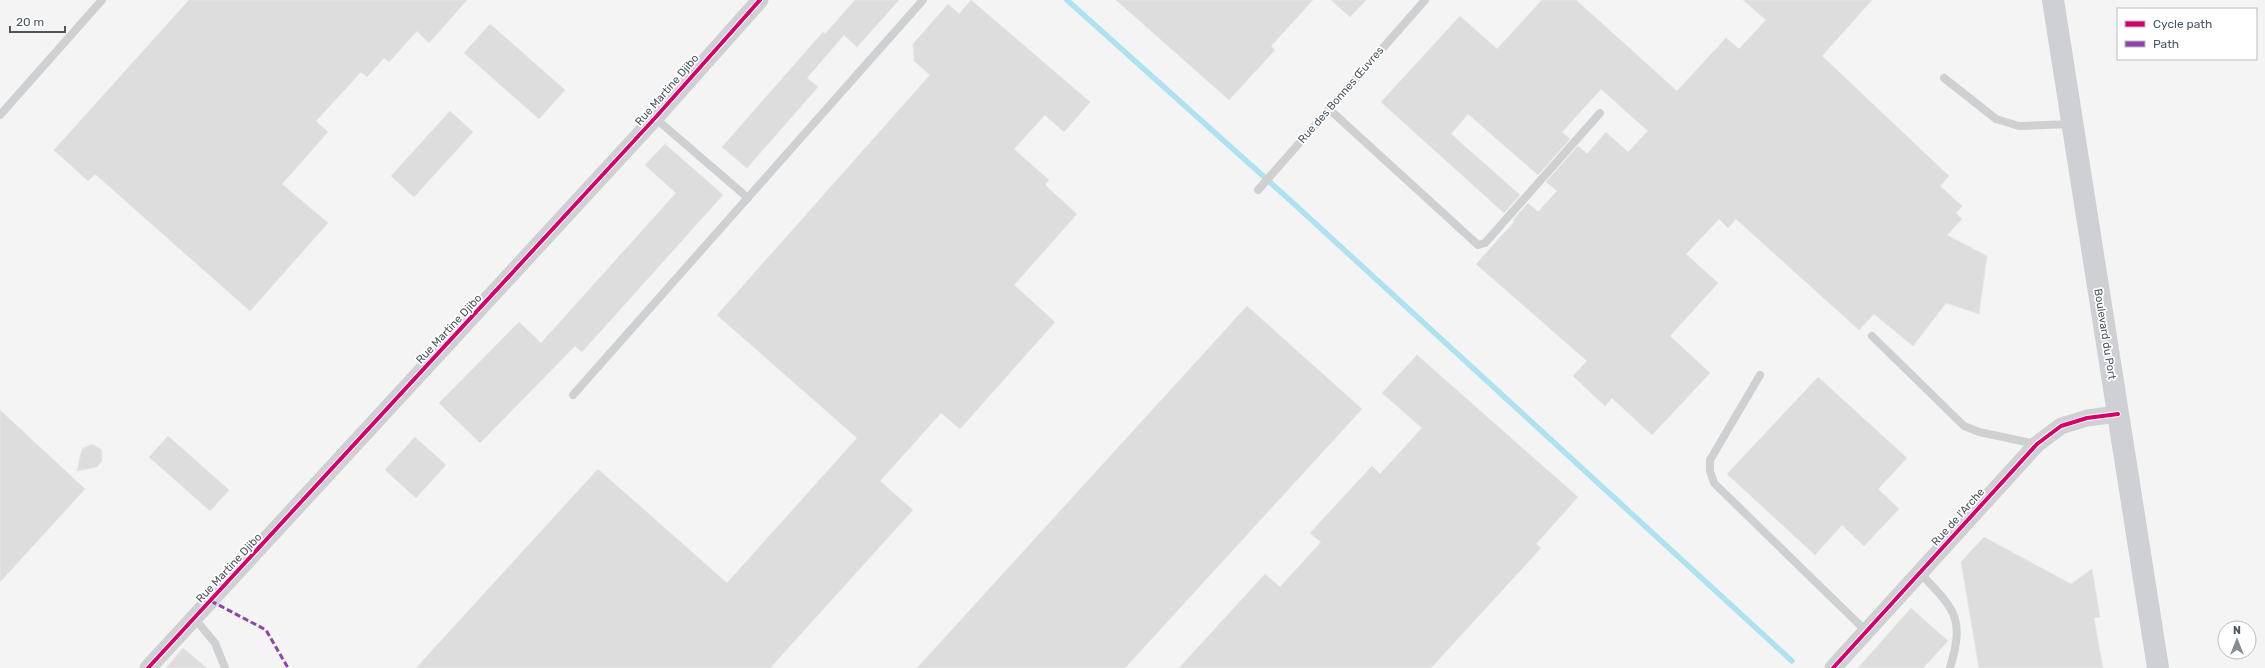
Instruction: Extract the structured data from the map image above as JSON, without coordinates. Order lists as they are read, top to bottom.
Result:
{
  "streets": {
    "main road": ["Boulevard du Port"],
    "street": ["Rue Martine Djibo", "Rue de l'Arche"],
    "lane": ["Rue des Bonnes Œuvres"]
  },
  "crossings": [
    ["Boulevard du Port", "Rue de l'Arche"]
  ],
  "legend": ["Cycle path", "Path"],
  "scale_bar": "20 m",
  "north": "top"
}
